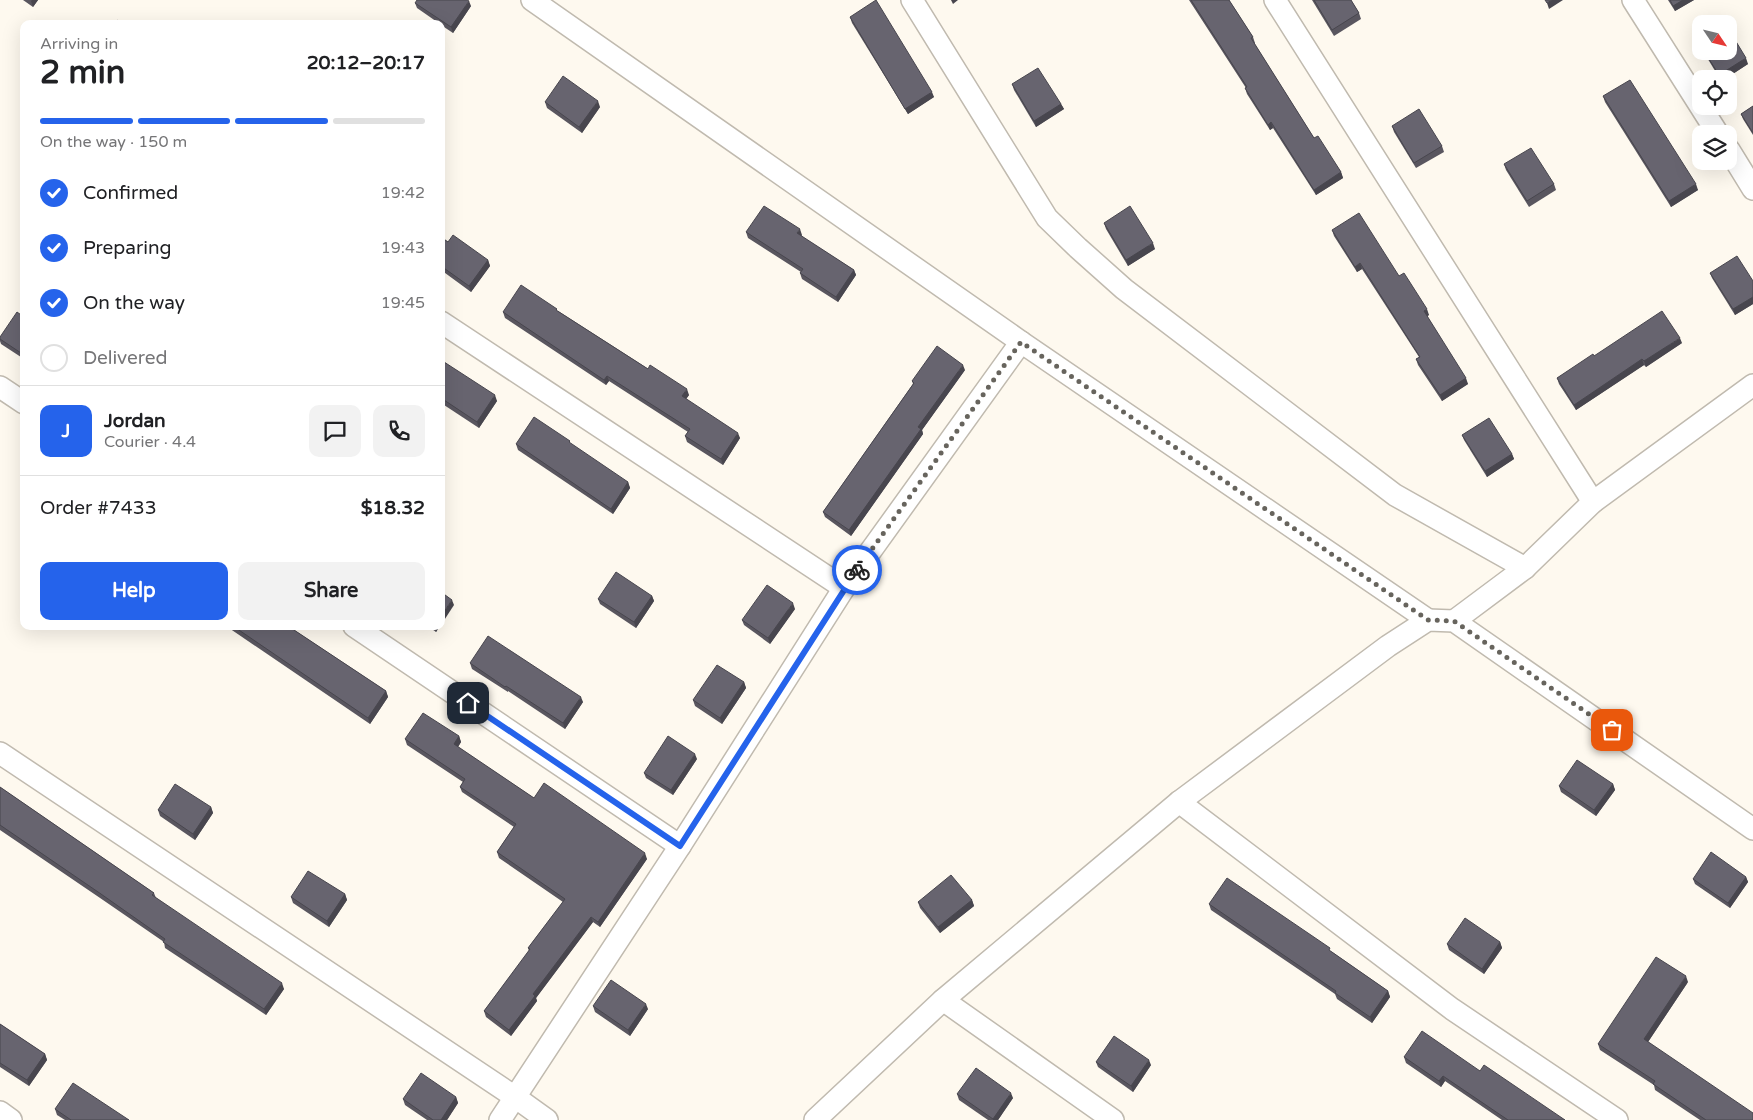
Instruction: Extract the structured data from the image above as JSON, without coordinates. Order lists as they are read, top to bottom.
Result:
{
  "north": "bottom right",
  "page": {
    "heading": ["2 min", "Arriving in", "20:12–20:17"],
    "panel": [
      "Jordan",
      "Courier · 4.4",
      "Order #7433",
      "$18.32"
    ],
    "bar": "On the way · 150 m",
    "list": [
      ["Confirmed", "19:42"],
      ["Preparing", "19:43"],
      ["On the way", "19:45"],
      "Delivered"
    ],
    "round": "J",
    "buttons": ["Help", "Share"]
  }
}
